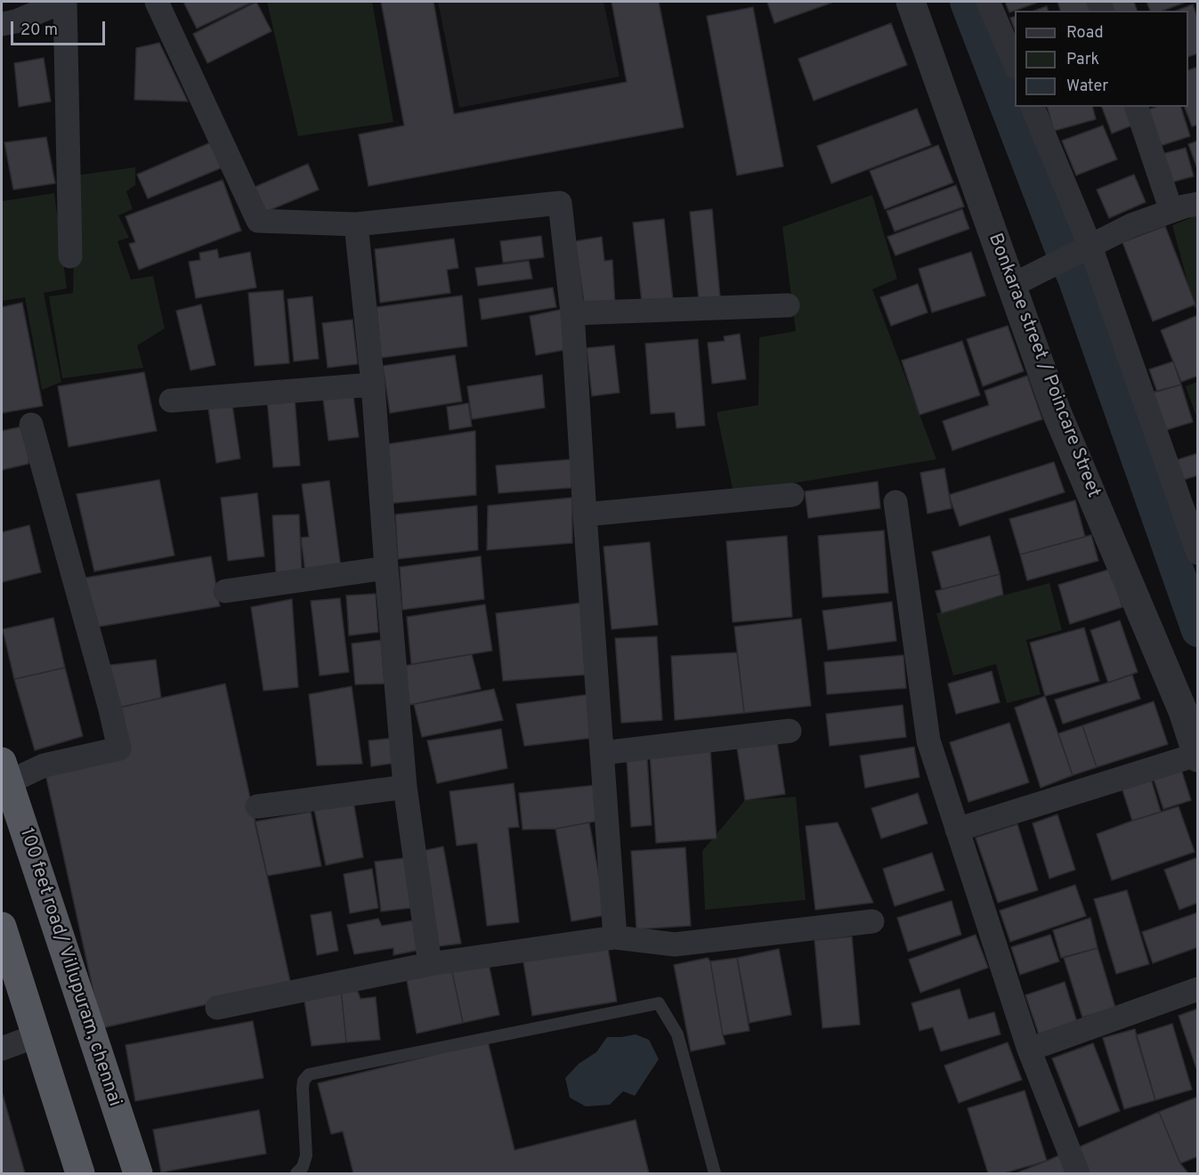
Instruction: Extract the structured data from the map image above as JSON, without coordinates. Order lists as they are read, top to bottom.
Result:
{
  "streets": {
    "highway": ["100 feet road/ Villupuram, chennai"],
    "street": ["Bonkarae street / Poincare Street"]
  },
  "legend": ["Road", "Park", "Water"],
  "scale_bar": "20 m"
}
